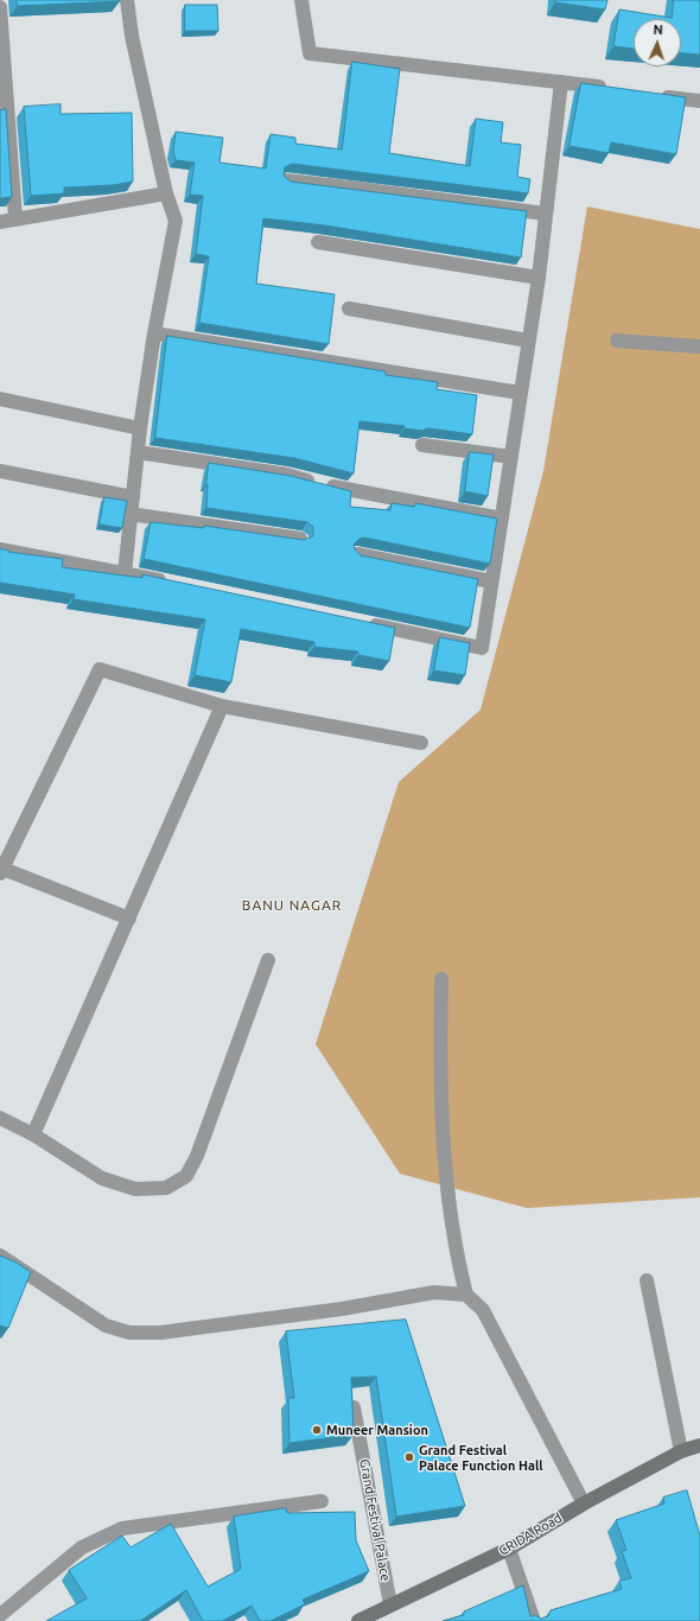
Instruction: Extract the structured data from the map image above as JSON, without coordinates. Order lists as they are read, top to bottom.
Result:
{
  "streets": {
    "main road": ["CRIDA Road"],
    "street": ["Grand Festival Palace"]
  },
  "crossings": [
    ["Grand Festival Palace", "CRIDA Road"]
  ],
  "districts": ["BANU NAGAR"],
  "places": ["Muneer Mansion", "Grand Festival Palace Function Hall"],
  "north": "top"
}
